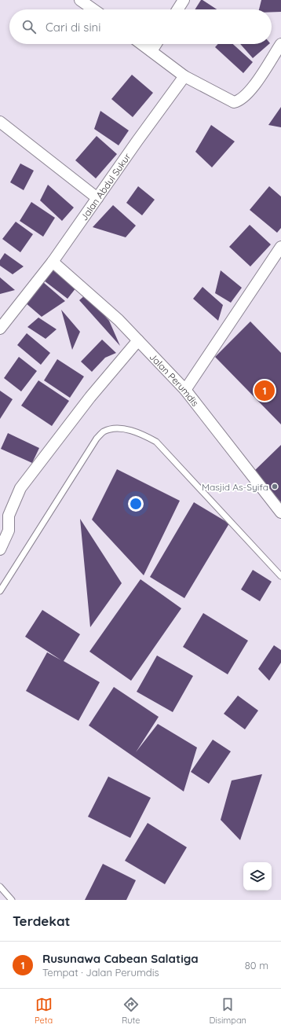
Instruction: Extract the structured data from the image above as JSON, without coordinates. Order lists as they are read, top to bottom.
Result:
{
  "streets": {
    "street": ["Jalan Abdul Sukur", "Jalan Perumdis"]
  },
  "crossings": [
    ["Jalan Abdul Sukur", "Jalan Perumdis"]
  ],
  "places": ["Masjid As-Syifa"],
  "page": {
    "search": "Cari di sini",
    "pins": "1",
    "heading": "Terdekat",
    "list": [
      {
        "mark": "1",
        "name": "Rusunawa Cabean Salatiga",
        "note": "Tempat · Jalan Perumdis",
        "value": "80 m"
      }
    ],
    "nav": ["Peta", "Rute", "Disimpan"]
  }
}
